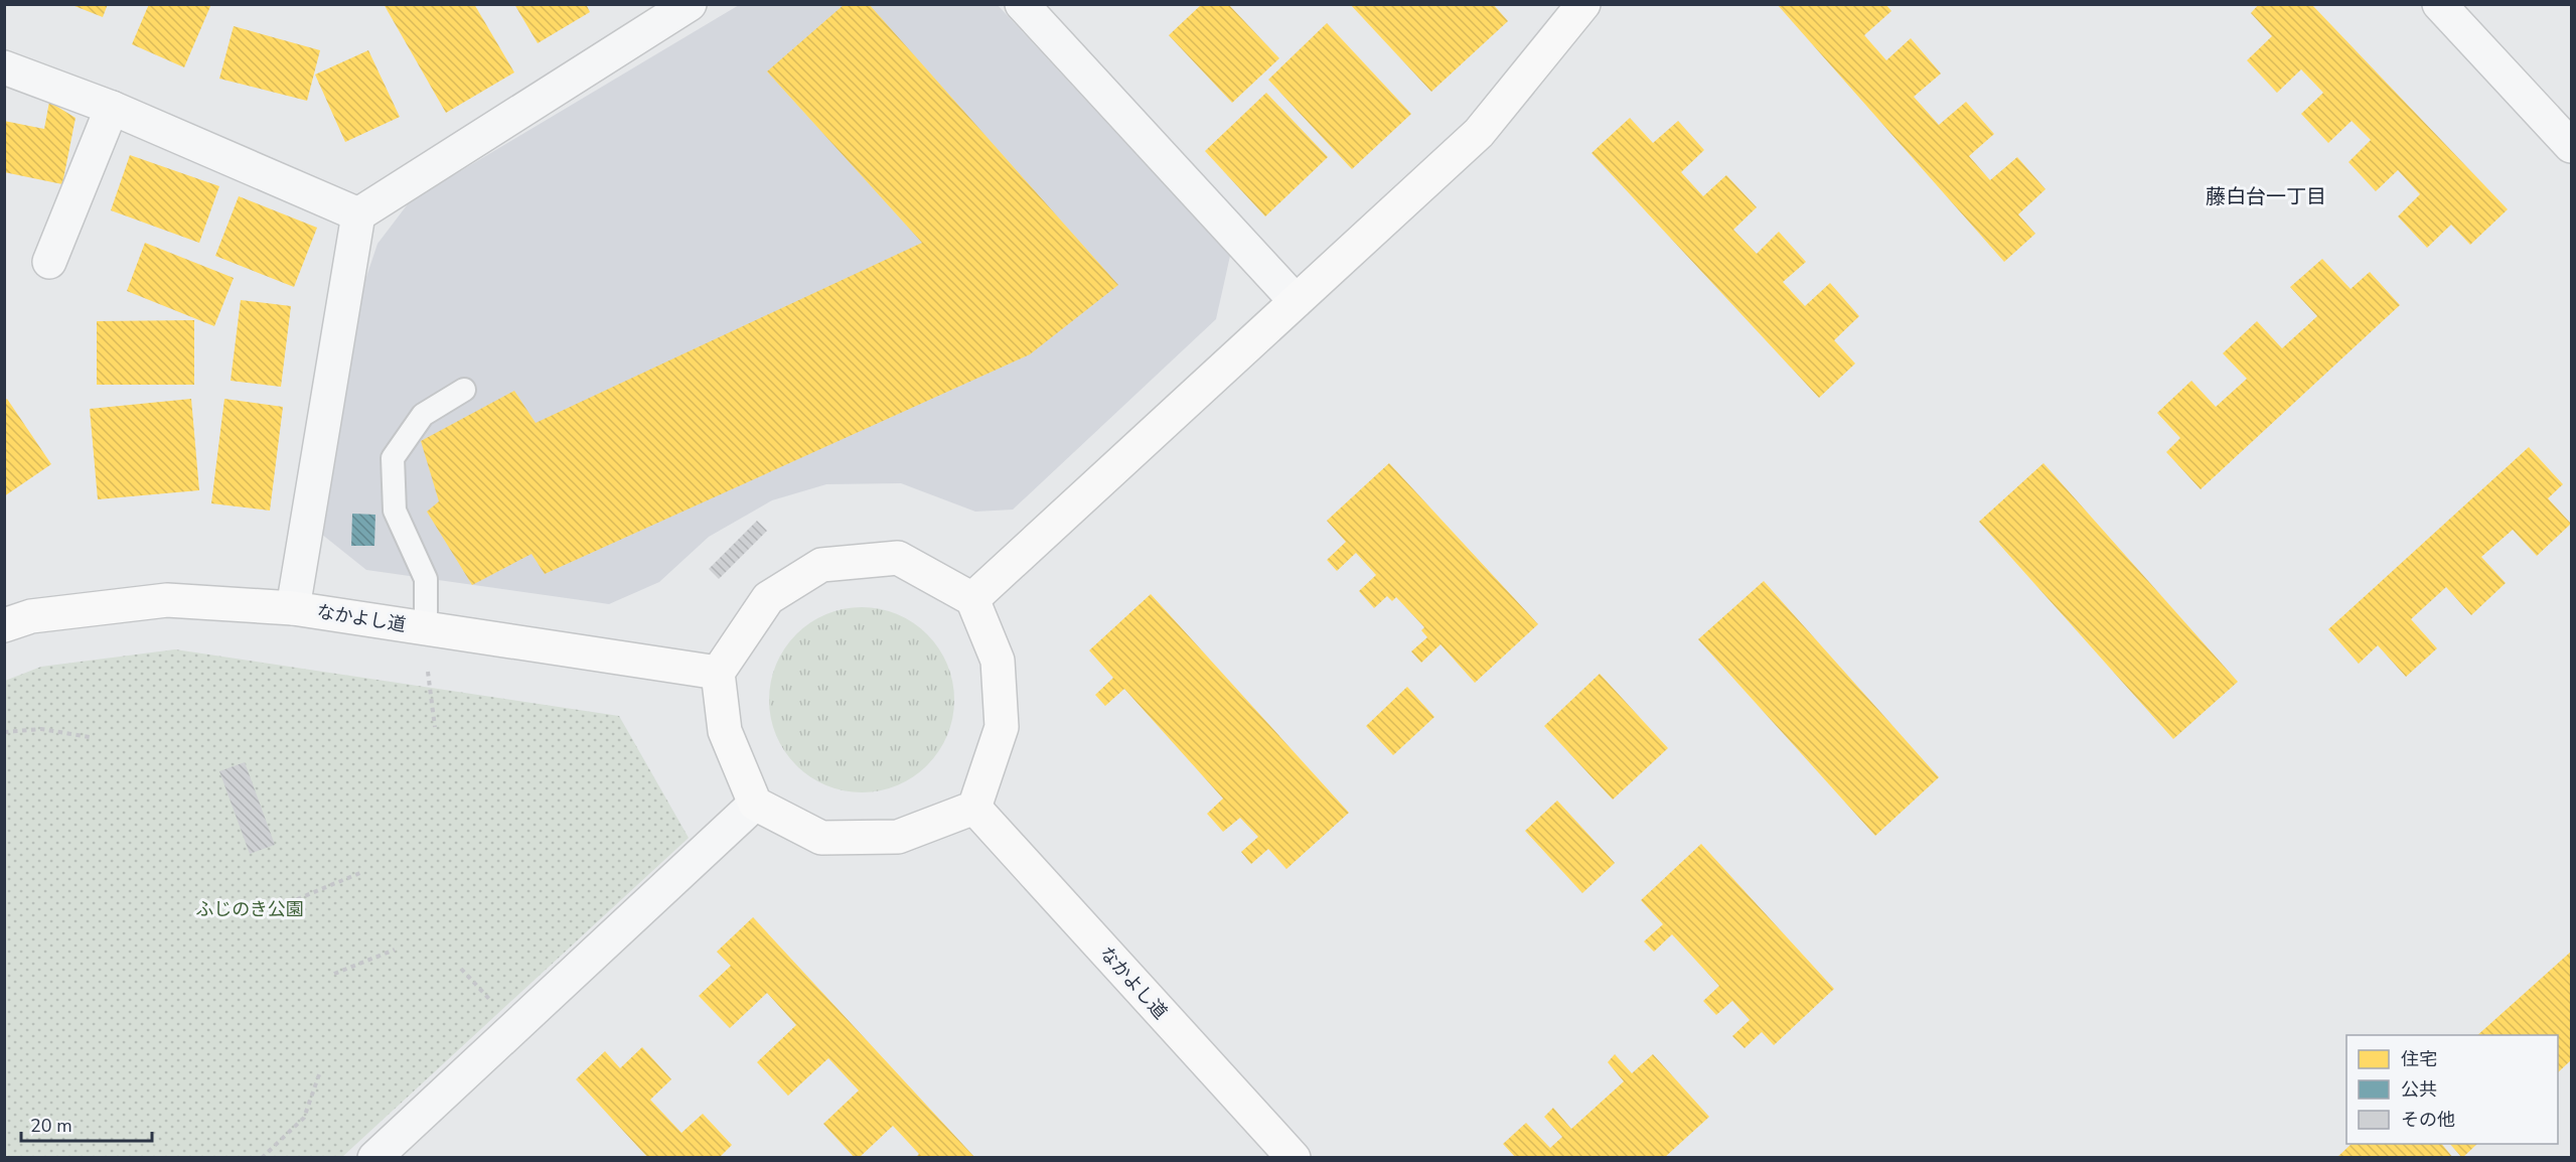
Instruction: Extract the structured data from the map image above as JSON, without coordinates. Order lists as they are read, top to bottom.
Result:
{
  "streets": {
    "street": ["なかよし道"]
  },
  "districts": ["藤白台一丁目"],
  "parks": ["ふじのき公園"],
  "legend": ["住宅", "公共", "その他"],
  "scale_bar": "20 m"
}
